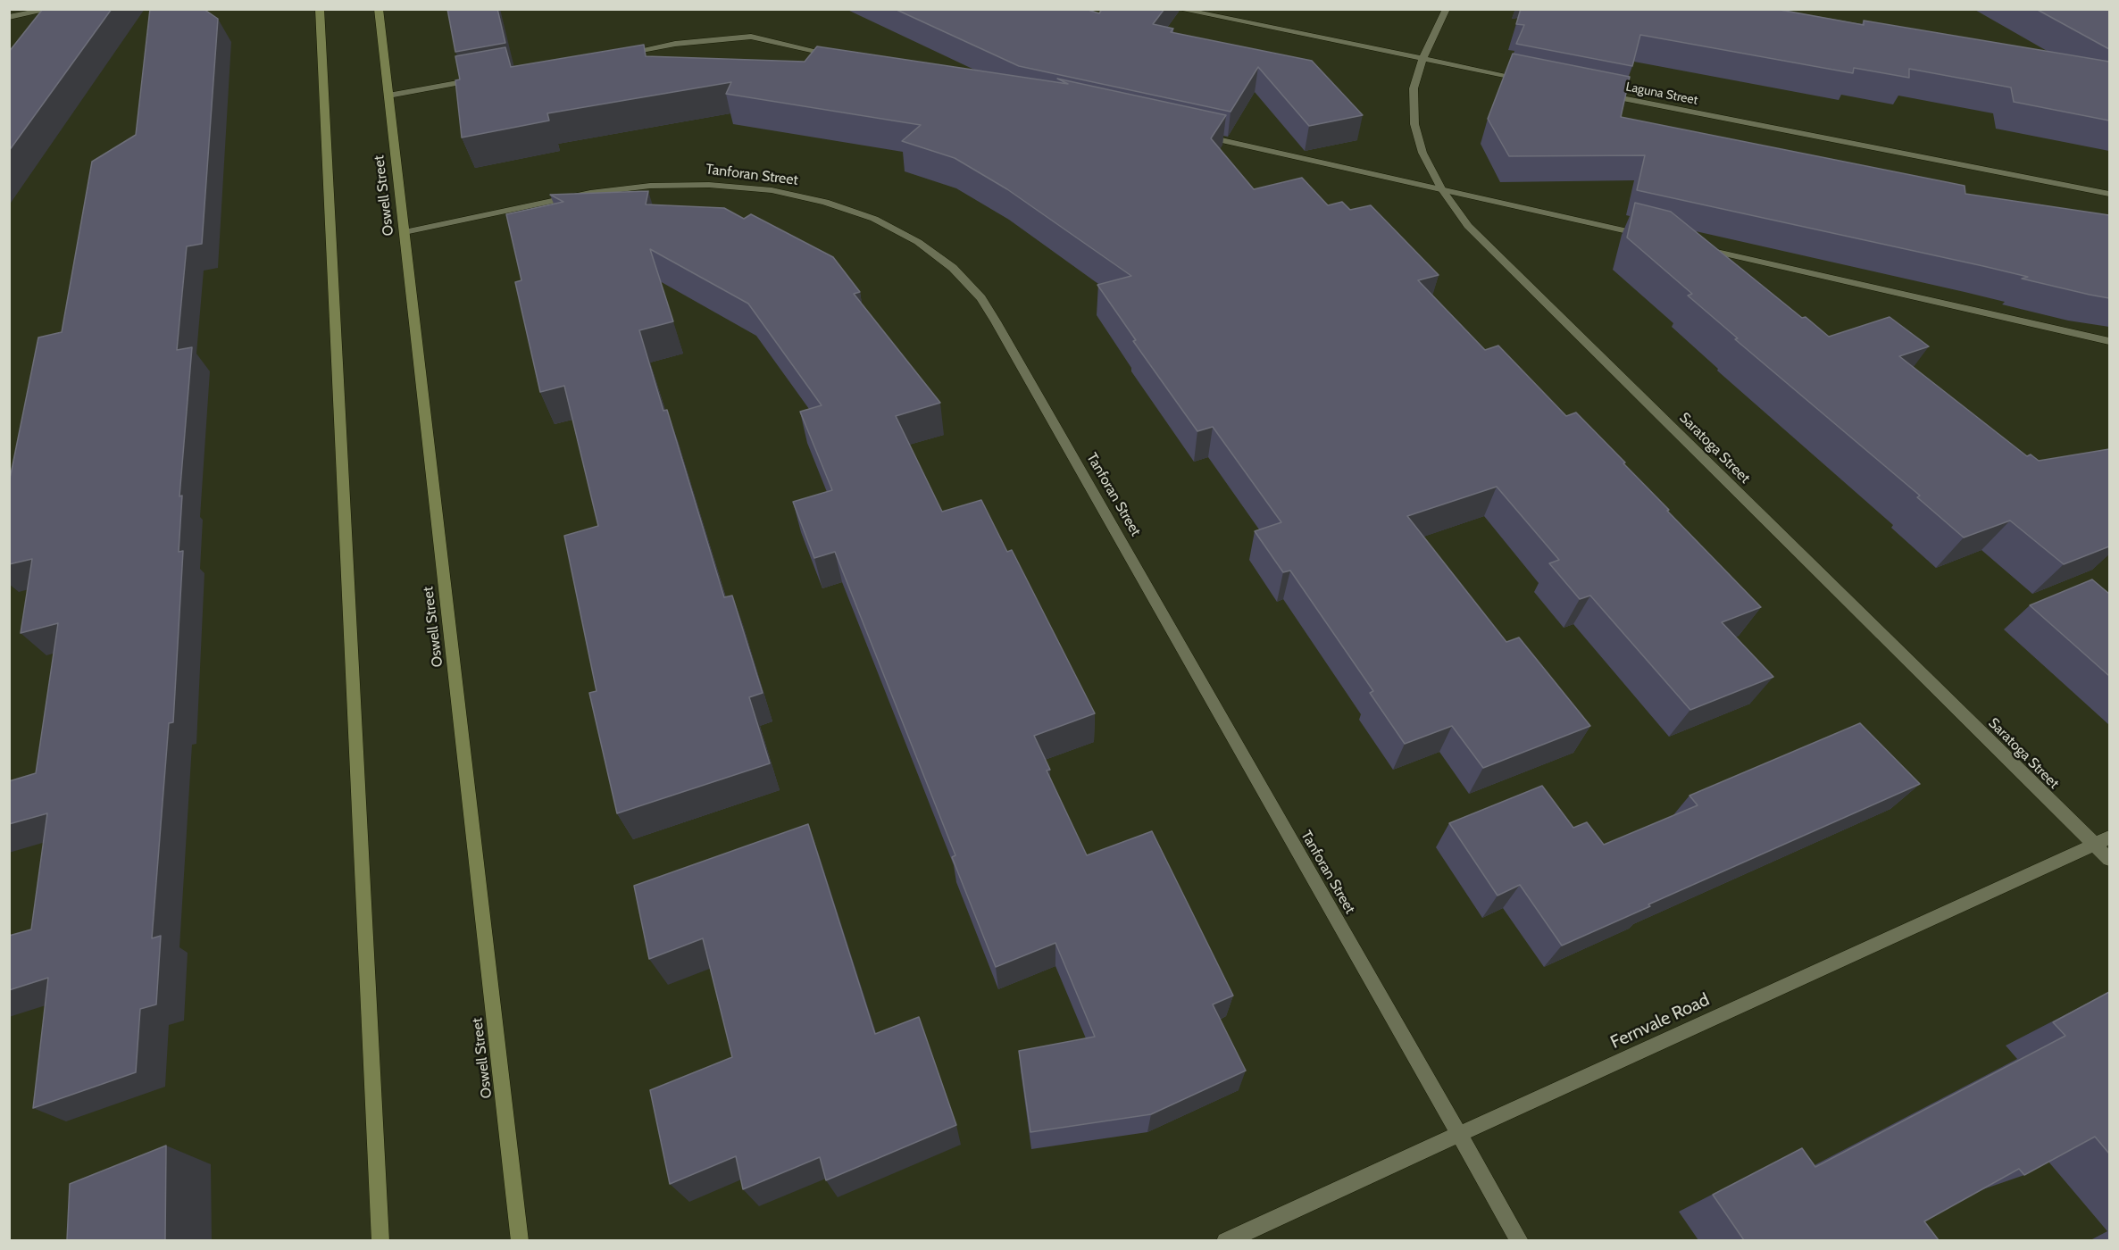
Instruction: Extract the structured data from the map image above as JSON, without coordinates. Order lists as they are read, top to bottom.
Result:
{
  "streets": {
    "main road": ["Oswell Street"],
    "street": [
      "Laguna Street",
      "Tanforan Street",
      "Saratoga Street",
      "Fernvale Road"
    ]
  },
  "crossings": [
    ["Tanforan Street", "Oswell Street"],
    ["Tanforan Street", "Fernvale Road"],
    ["Saratoga Street", "Fernvale Road"]
  ]
}
